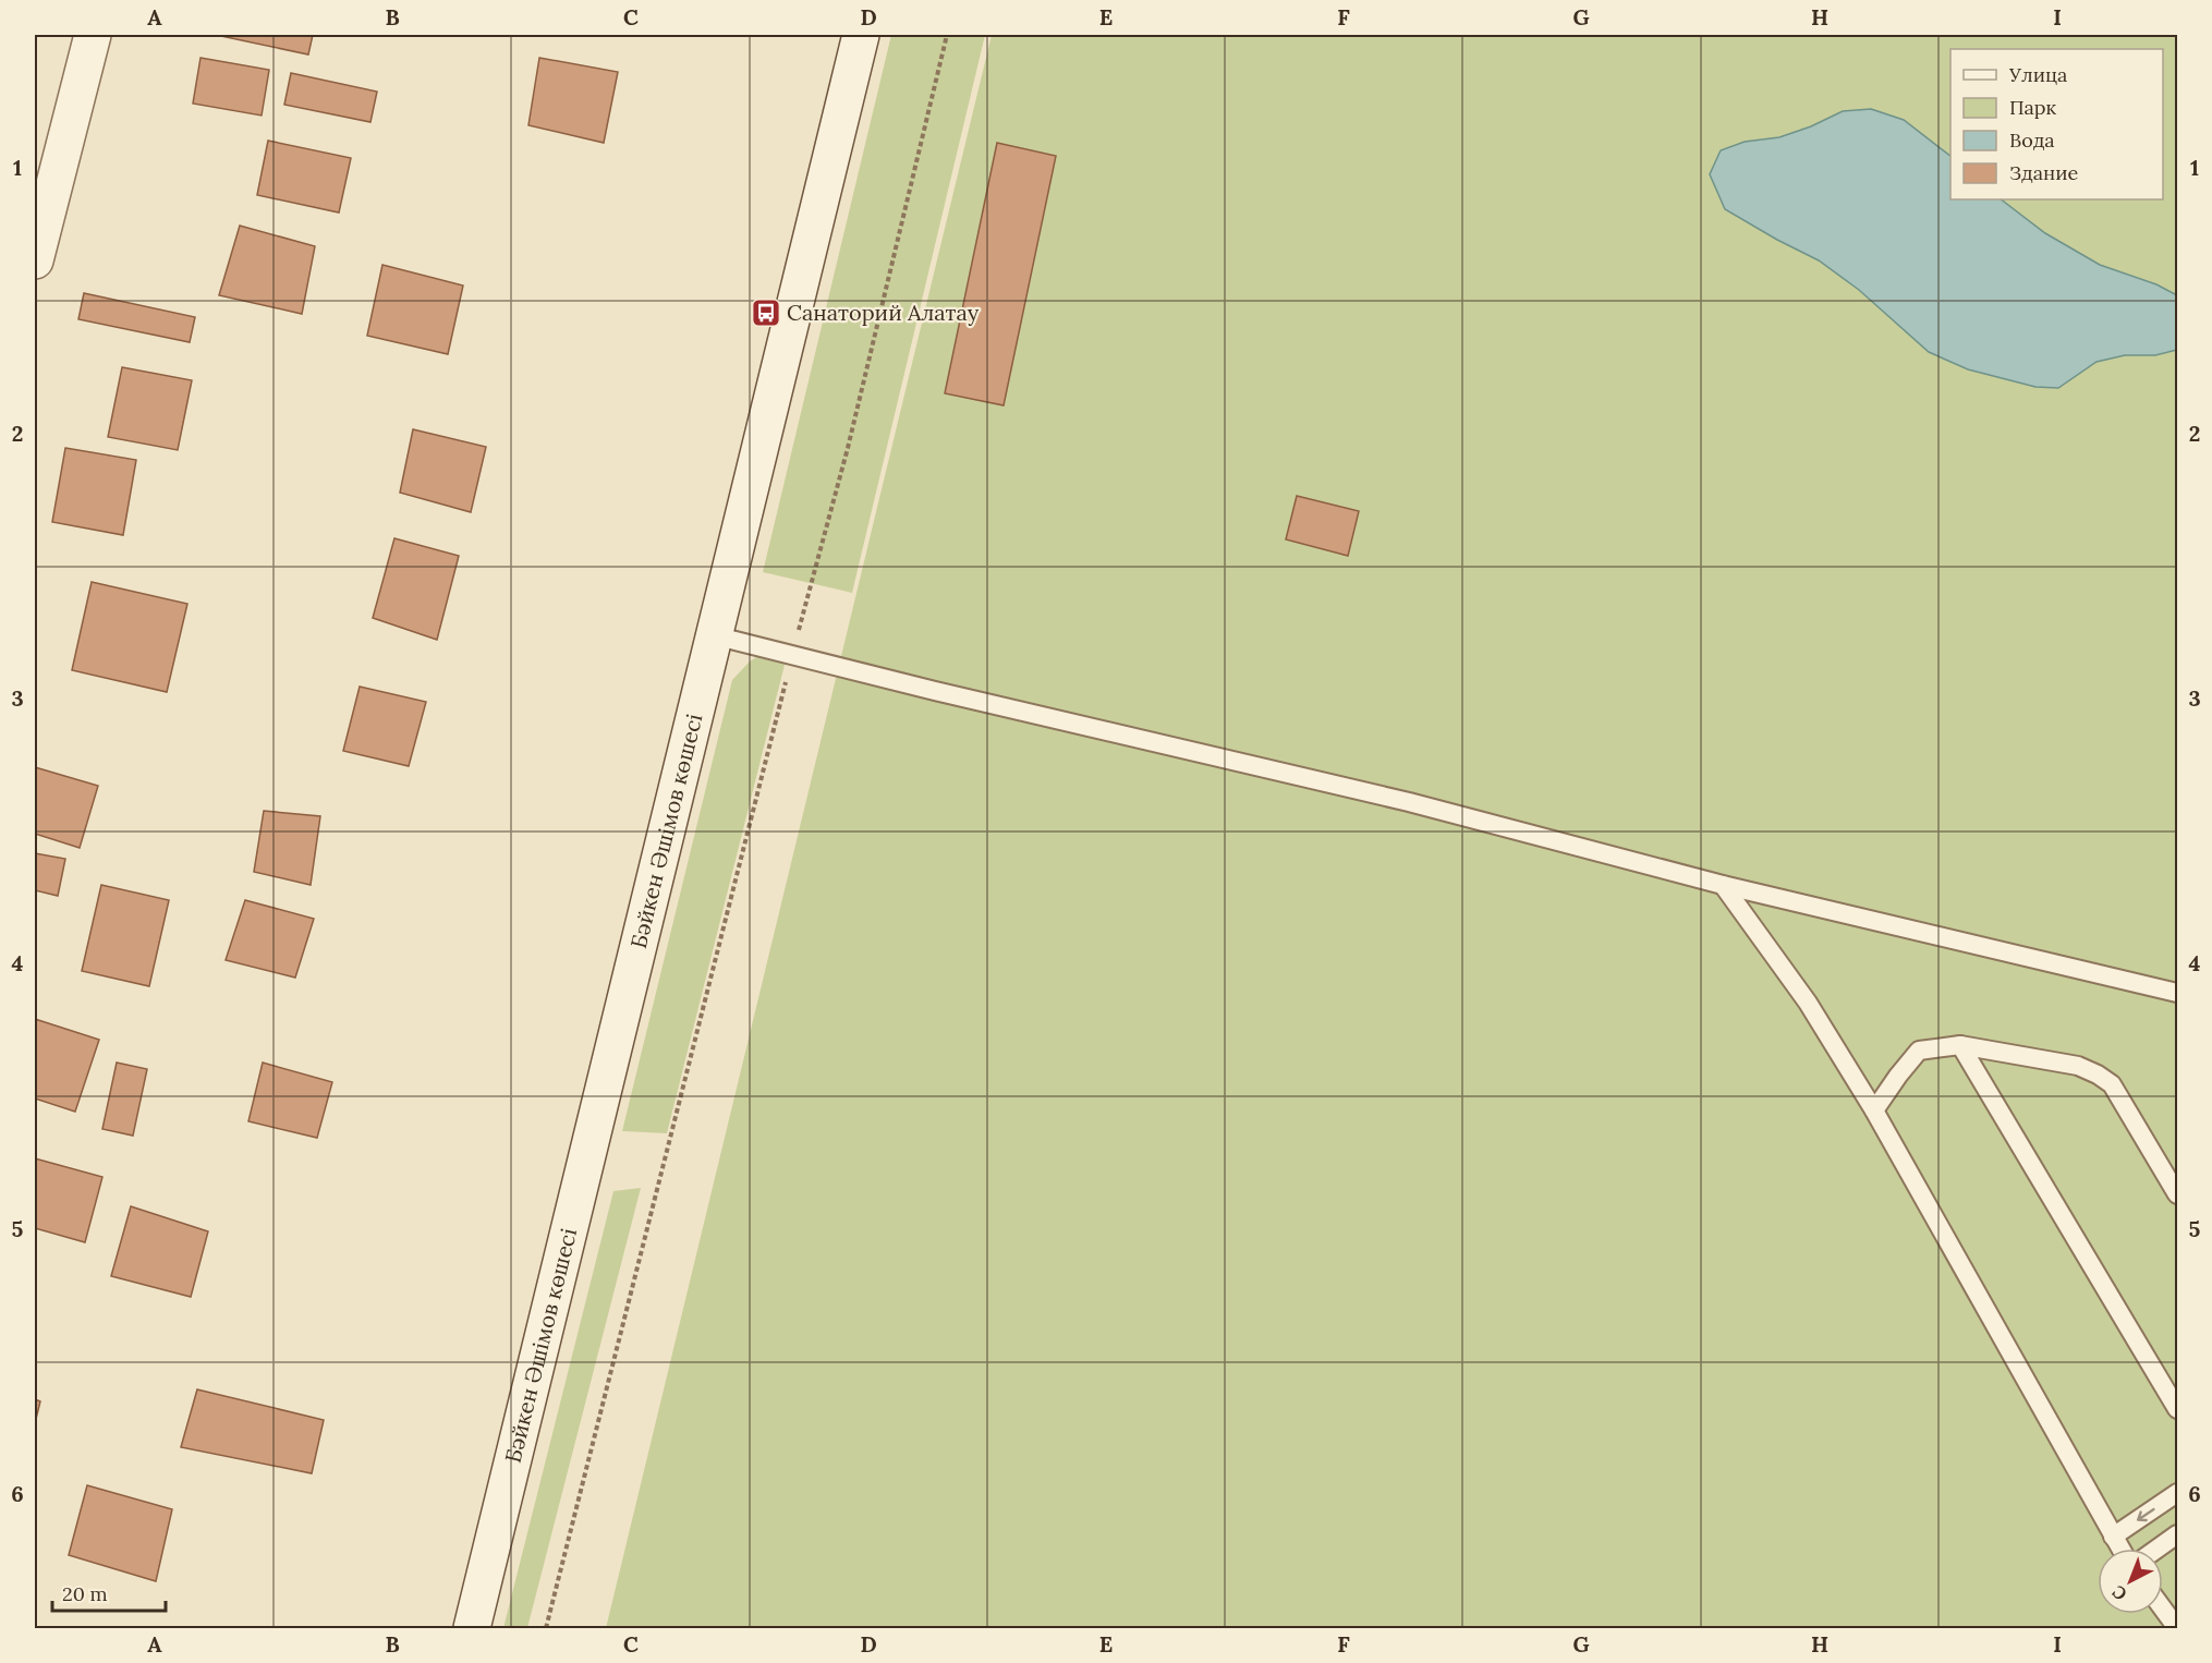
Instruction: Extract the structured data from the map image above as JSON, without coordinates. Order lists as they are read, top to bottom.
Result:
{
  "streets": {
    "main road": ["Бәйкен Әшімов көшесі"]
  },
  "places": {
    "bus stop": ["Санаторий Алатау"]
  },
  "legend": [
    "Улица",
    "Парк",
    "Вода",
    "Здание"
  ],
  "scale_bar": "20 m",
  "north": "bottom left",
  "grid": {
    "columns": [
      "A",
      "B",
      "C",
      "D",
      "E",
      "F",
      "G",
      "H",
      "I"
    ],
    "rows": [
      "1",
      "2",
      "3",
      "4",
      "5",
      "6"
    ]
  }
}
